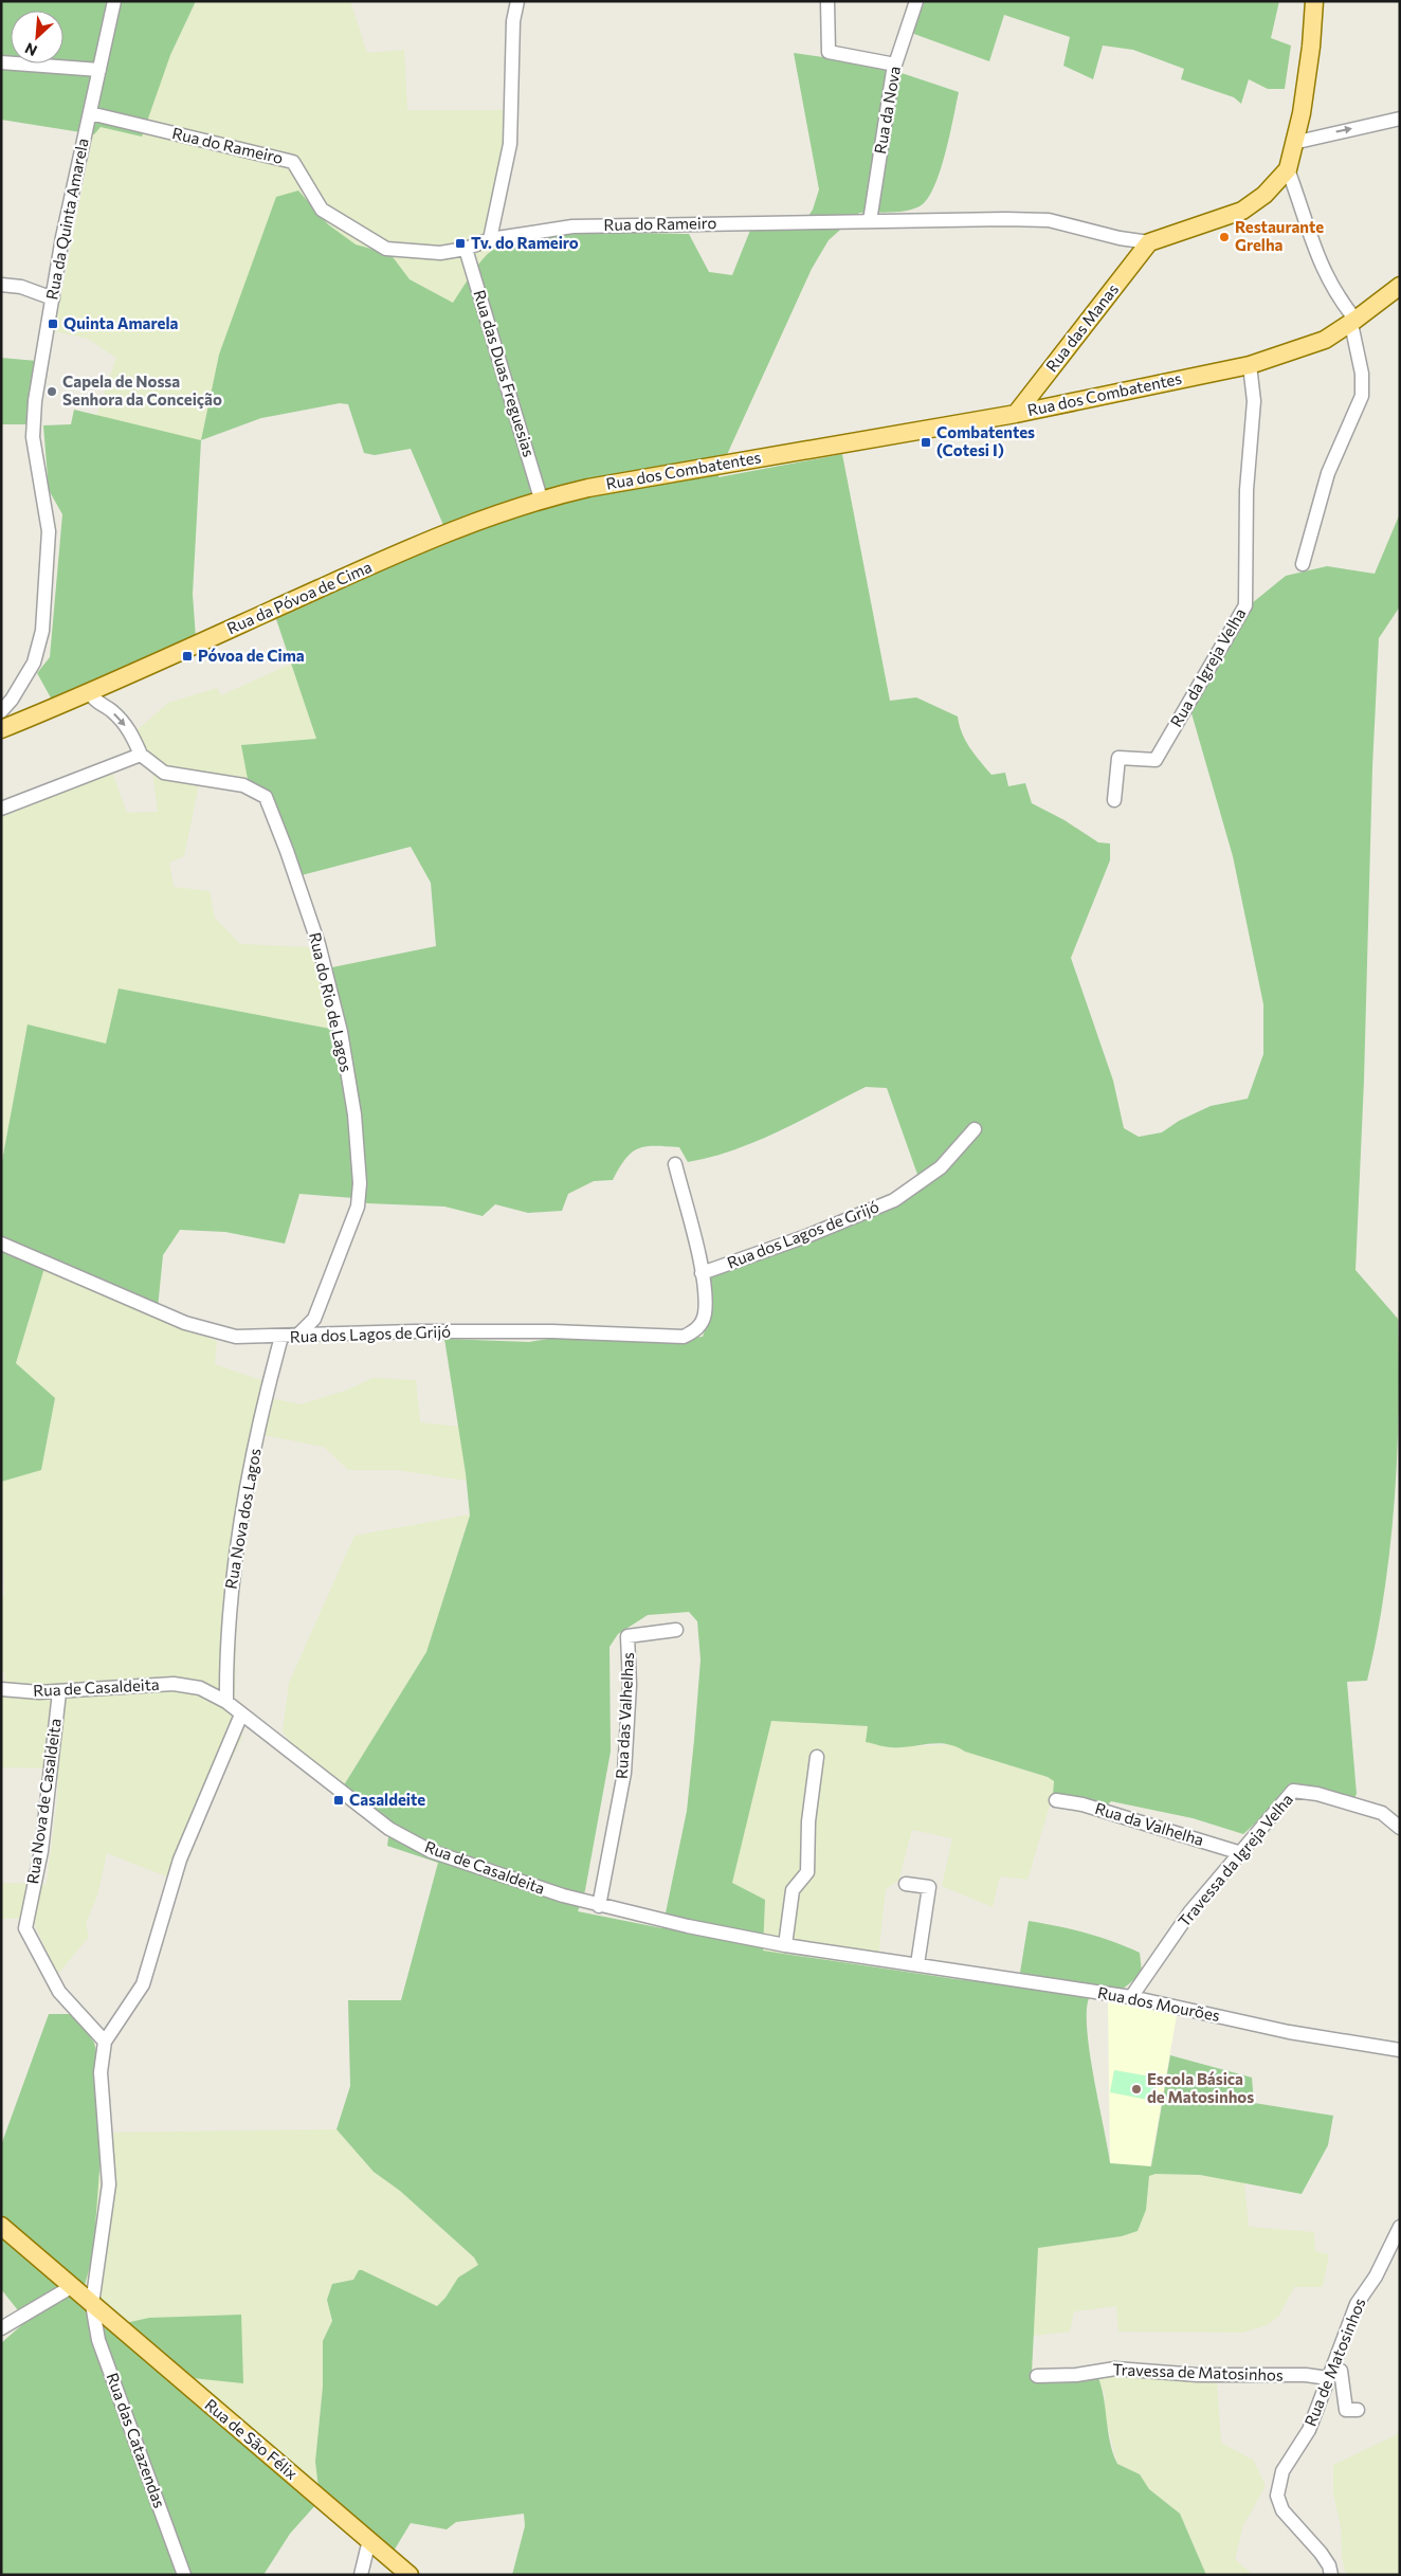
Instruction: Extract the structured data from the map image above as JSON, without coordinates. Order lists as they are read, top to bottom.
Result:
{
  "streets": {
    "main road": [
      "Rua das Manas",
      "Rua dos Combatentes",
      "Rua da Póvoa de Cima",
      "Rua de São Félix"
    ],
    "street": [
      "Rua da Nova",
      "Rua do Rameiro",
      "Rua da Quinta Amarela",
      "Rua das Duas Freguesias",
      "Rua da Igreja Velha",
      "Rua do Rio de Lagos",
      "Rua dos Lagos de Grijó",
      "Rua Nova dos Lagos",
      "Rua de Casaldeita",
      "Rua das Valhelhas",
      "Rua Nova de Casaldeita",
      "Rua da Valhelha",
      "Travessa da Igreja Velha",
      "Rua dos Mourões",
      "Rua de Matosinhos",
      "Travessa de Matosinhos",
      "Rua das Catazendas"
    ]
  },
  "crossings": [
    ["Rua da Nova", "Rua do Rameiro"],
    ["Rua do Rameiro", "Rua da Quinta Amarela"],
    ["Rua do Rameiro", "Rua das Manas"],
    ["Rua do Rameiro", "Rua das Duas Freguesias"],
    ["Rua das Manas", "Rua dos Combatentes"],
    ["Rua das Duas Freguesias", "Rua dos Combatentes"],
    ["Rua das Duas Freguesias", "Rua da Póvoa de Cima"],
    ["Rua dos Combatentes", "Rua da Póvoa de Cima"],
    ["Rua dos Combatentes", "Rua da Igreja Velha"],
    ["Rua da Póvoa de Cima", "Rua do Rio de Lagos"],
    ["Rua do Rio de Lagos", "Rua dos Lagos de Grijó"],
    ["Rua dos Lagos de Grijó", "Rua Nova dos Lagos"],
    ["Rua Nova dos Lagos", "Rua de Casaldeita"],
    ["Rua de Casaldeita", "Rua das Valhelhas"],
    ["Rua de Casaldeita", "Rua Nova de Casaldeita"],
    ["Rua de Casaldeita", "Rua dos Mourões"],
    ["Rua Nova de Casaldeita", "Rua das Catazendas"],
    ["Rua da Valhelha", "Travessa da Igreja Velha"],
    ["Travessa da Igreja Velha", "Rua dos Mourões"],
    ["Rua de Matosinhos", "Travessa de Matosinhos"],
    ["Rua de São Félix", "Rua das Catazendas"]
  ],
  "places": {
    "other": ["Restaurante Grelha", "Capela de Nossa Senhora da Conceição", "Escola Básica de Matosinhos"],
    "transit": [
      "Tv. do Rameiro",
      "Quinta Amarela",
      "Combatentes (Cotesi I)",
      "Póvoa de Cima",
      "Casaldeite"
    ]
  },
  "north": "bottom left"
}
